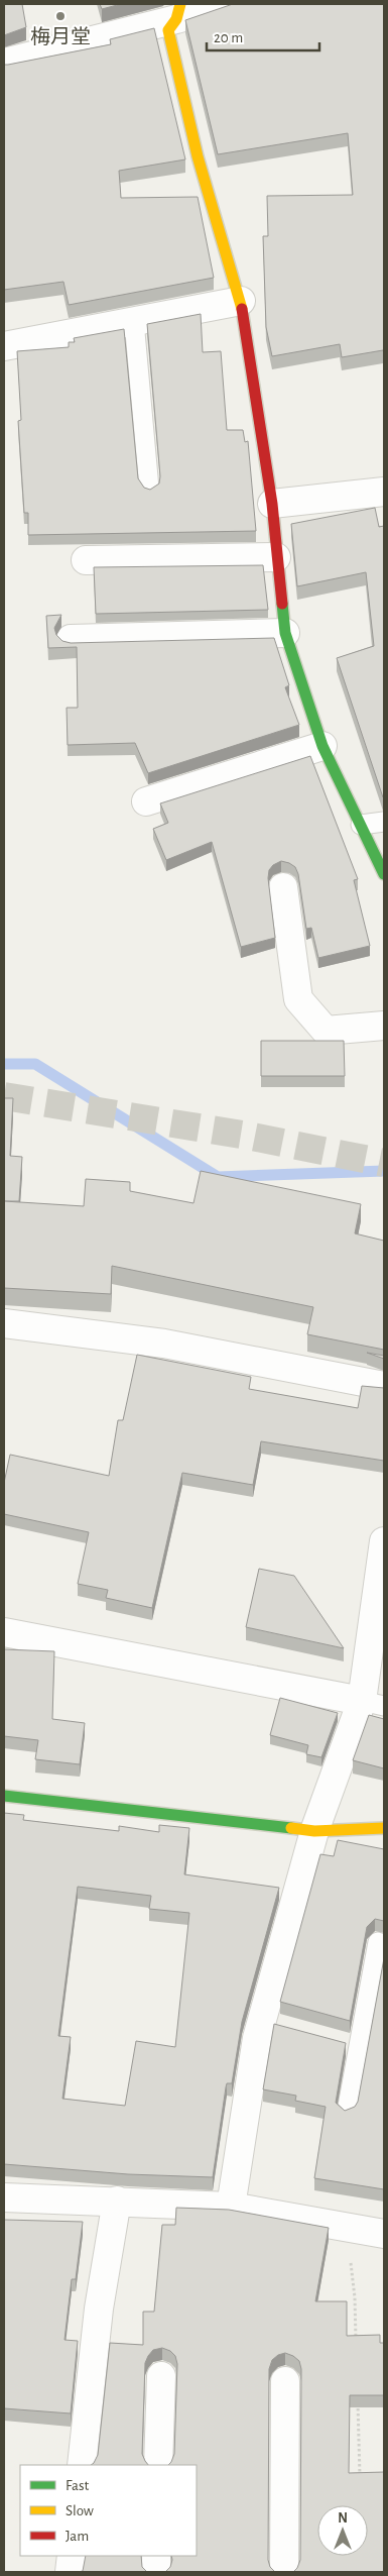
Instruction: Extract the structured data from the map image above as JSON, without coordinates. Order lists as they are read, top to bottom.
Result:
{
  "places": ["梅月堂"],
  "legend": ["Fast", "Slow", "Jam"],
  "scale_bar": "20 m",
  "north": "top"
}
